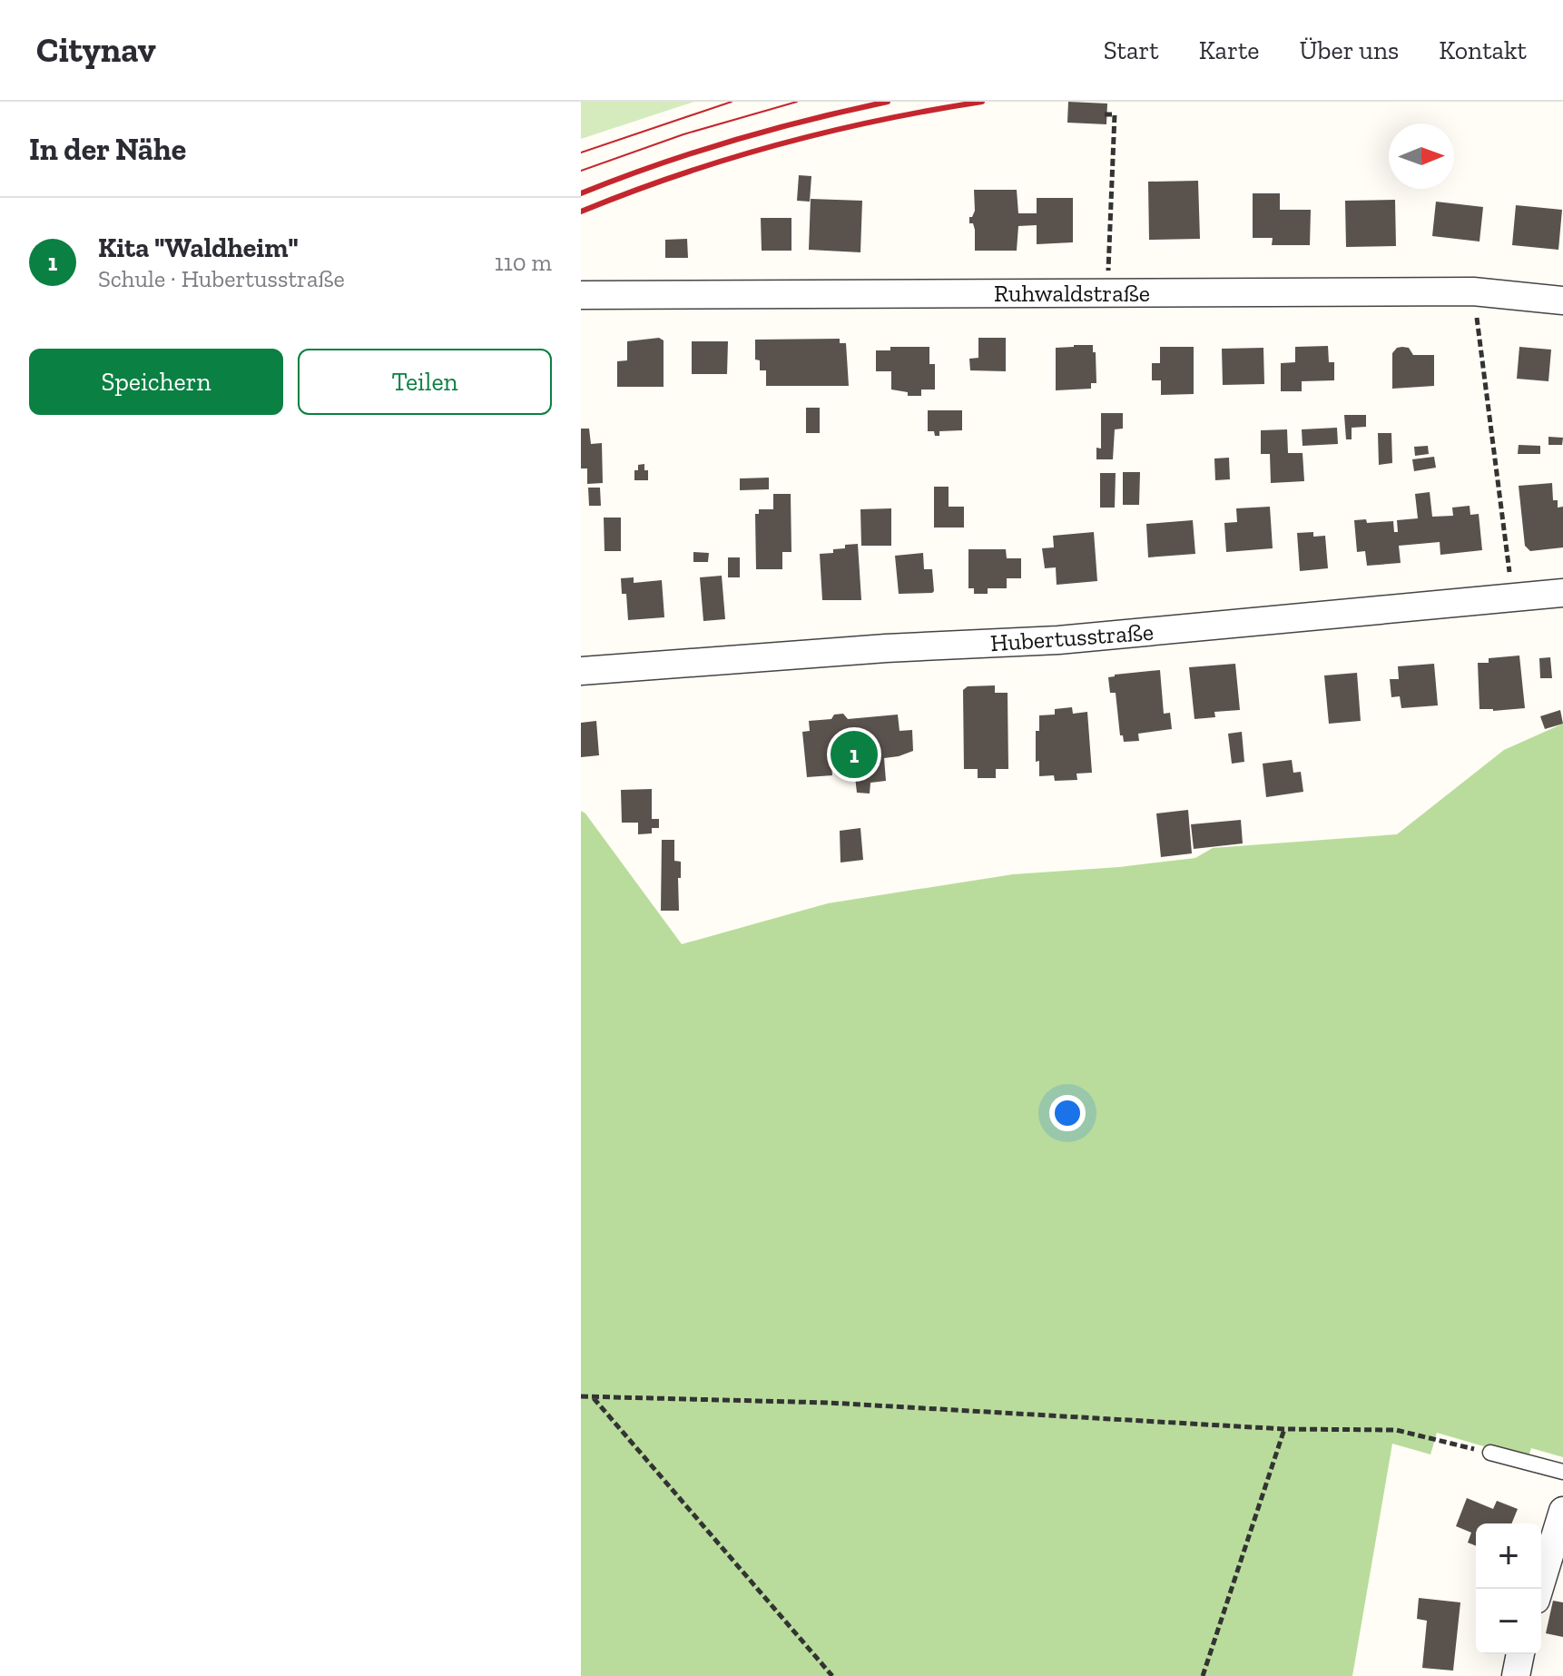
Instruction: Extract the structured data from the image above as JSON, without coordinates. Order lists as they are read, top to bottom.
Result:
{
  "streets": {
    "street": ["Ruhwaldstraße", "Hubertusstraße"]
  },
  "north": "right",
  "page": {
    "header": "Citynav",
    "nav": [
      "Start",
      "Karte",
      "Über uns",
      "Kontakt"
    ],
    "heading": "In der Nähe",
    "list": [
      {
        "mark": "1",
        "name": "Kita \"Waldheim\"",
        "note": "Schule · Hubertusstraße",
        "value": "110 m"
      }
    ],
    "buttons": ["Speichern", "Teilen"],
    "pins": "1",
    "map_buttons": ["+", "−"]
  }
}
